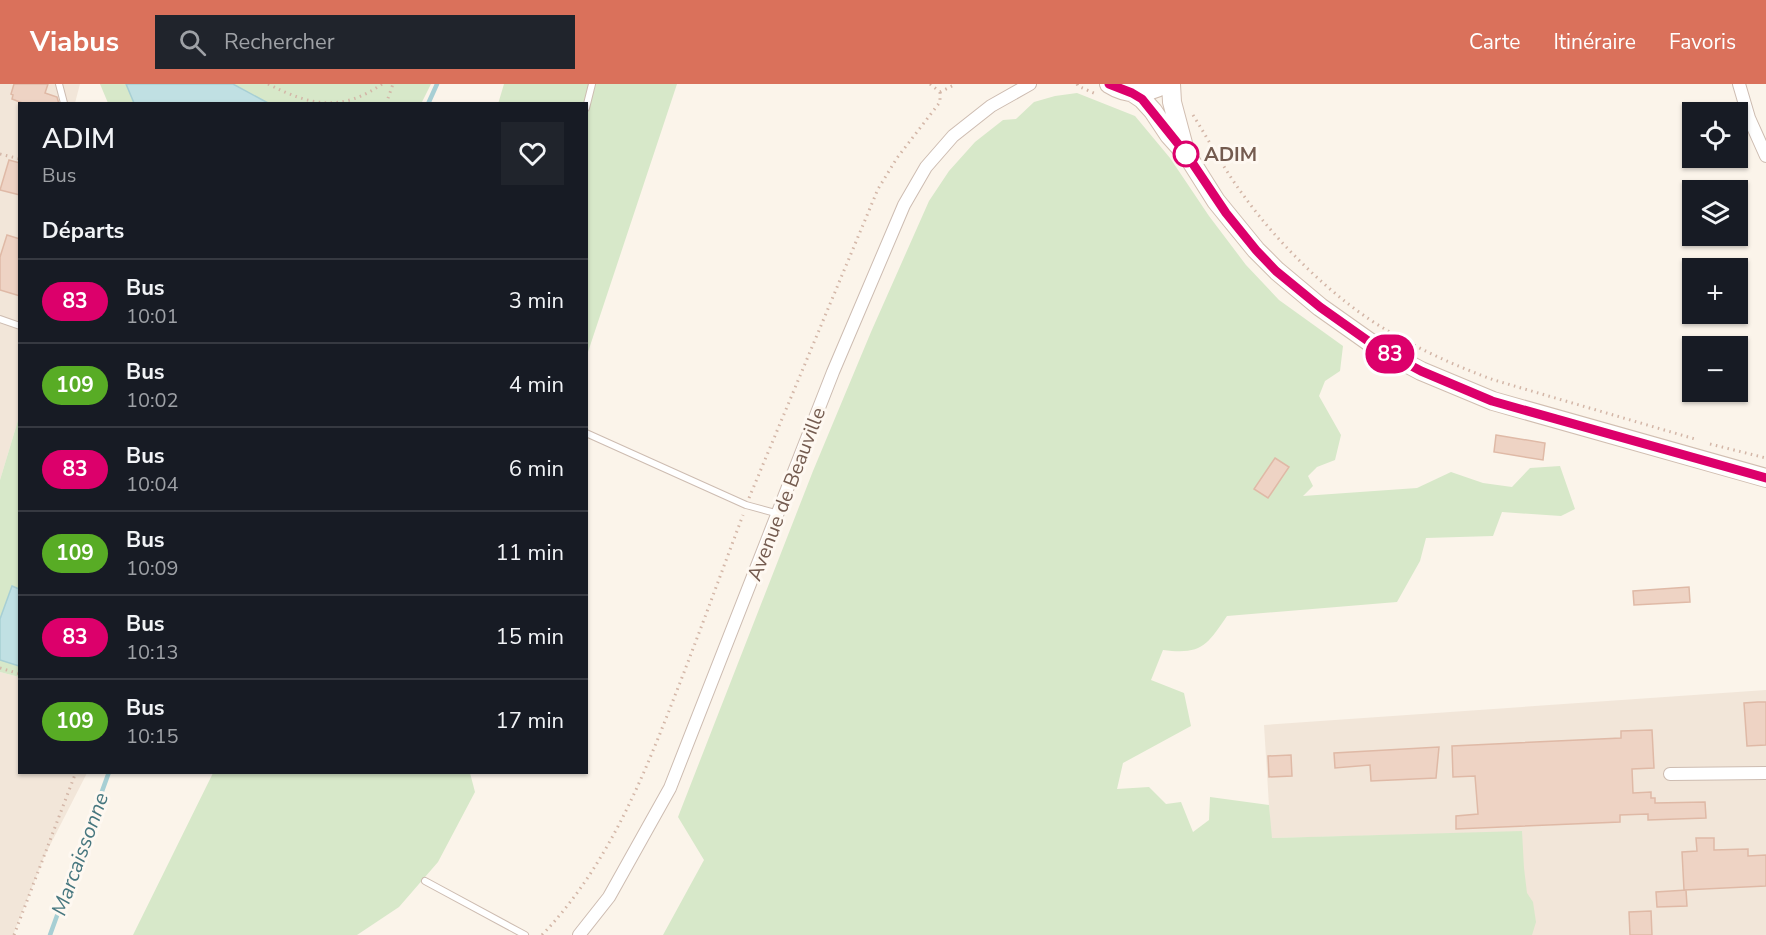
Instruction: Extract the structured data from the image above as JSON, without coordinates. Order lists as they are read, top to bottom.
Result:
{
  "streets": {
    "street": ["Avenue de Beauville"]
  },
  "water": ["Marcaissonne"],
  "places": ["ADIM"],
  "lines": ["bus line 83"],
  "page": {
    "header": "Viabus",
    "search": "Rechercher",
    "nav": ["Carte", "Itinéraire", "Favoris"],
    "on_map": "83",
    "map_buttons": ["+", "−"],
    "heading": [
      ["ADIM", "Bus"],
      "Départs"
    ],
    "list": [
      {
        "mark": "83",
        "name": "Bus",
        "note": "10:01",
        "value": "3 min"
      },
      {
        "mark": "109",
        "name": "Bus",
        "note": "10:02",
        "value": "4 min"
      },
      {
        "mark": "83",
        "name": "Bus",
        "note": "10:04",
        "value": "6 min"
      },
      {
        "mark": "109",
        "name": "Bus",
        "note": "10:09",
        "value": "11 min"
      },
      {
        "mark": "83",
        "name": "Bus",
        "note": "10:13",
        "value": "15 min"
      },
      {
        "mark": "109",
        "name": "Bus",
        "note": "10:15",
        "value": "17 min"
      }
    ]
  }
}
